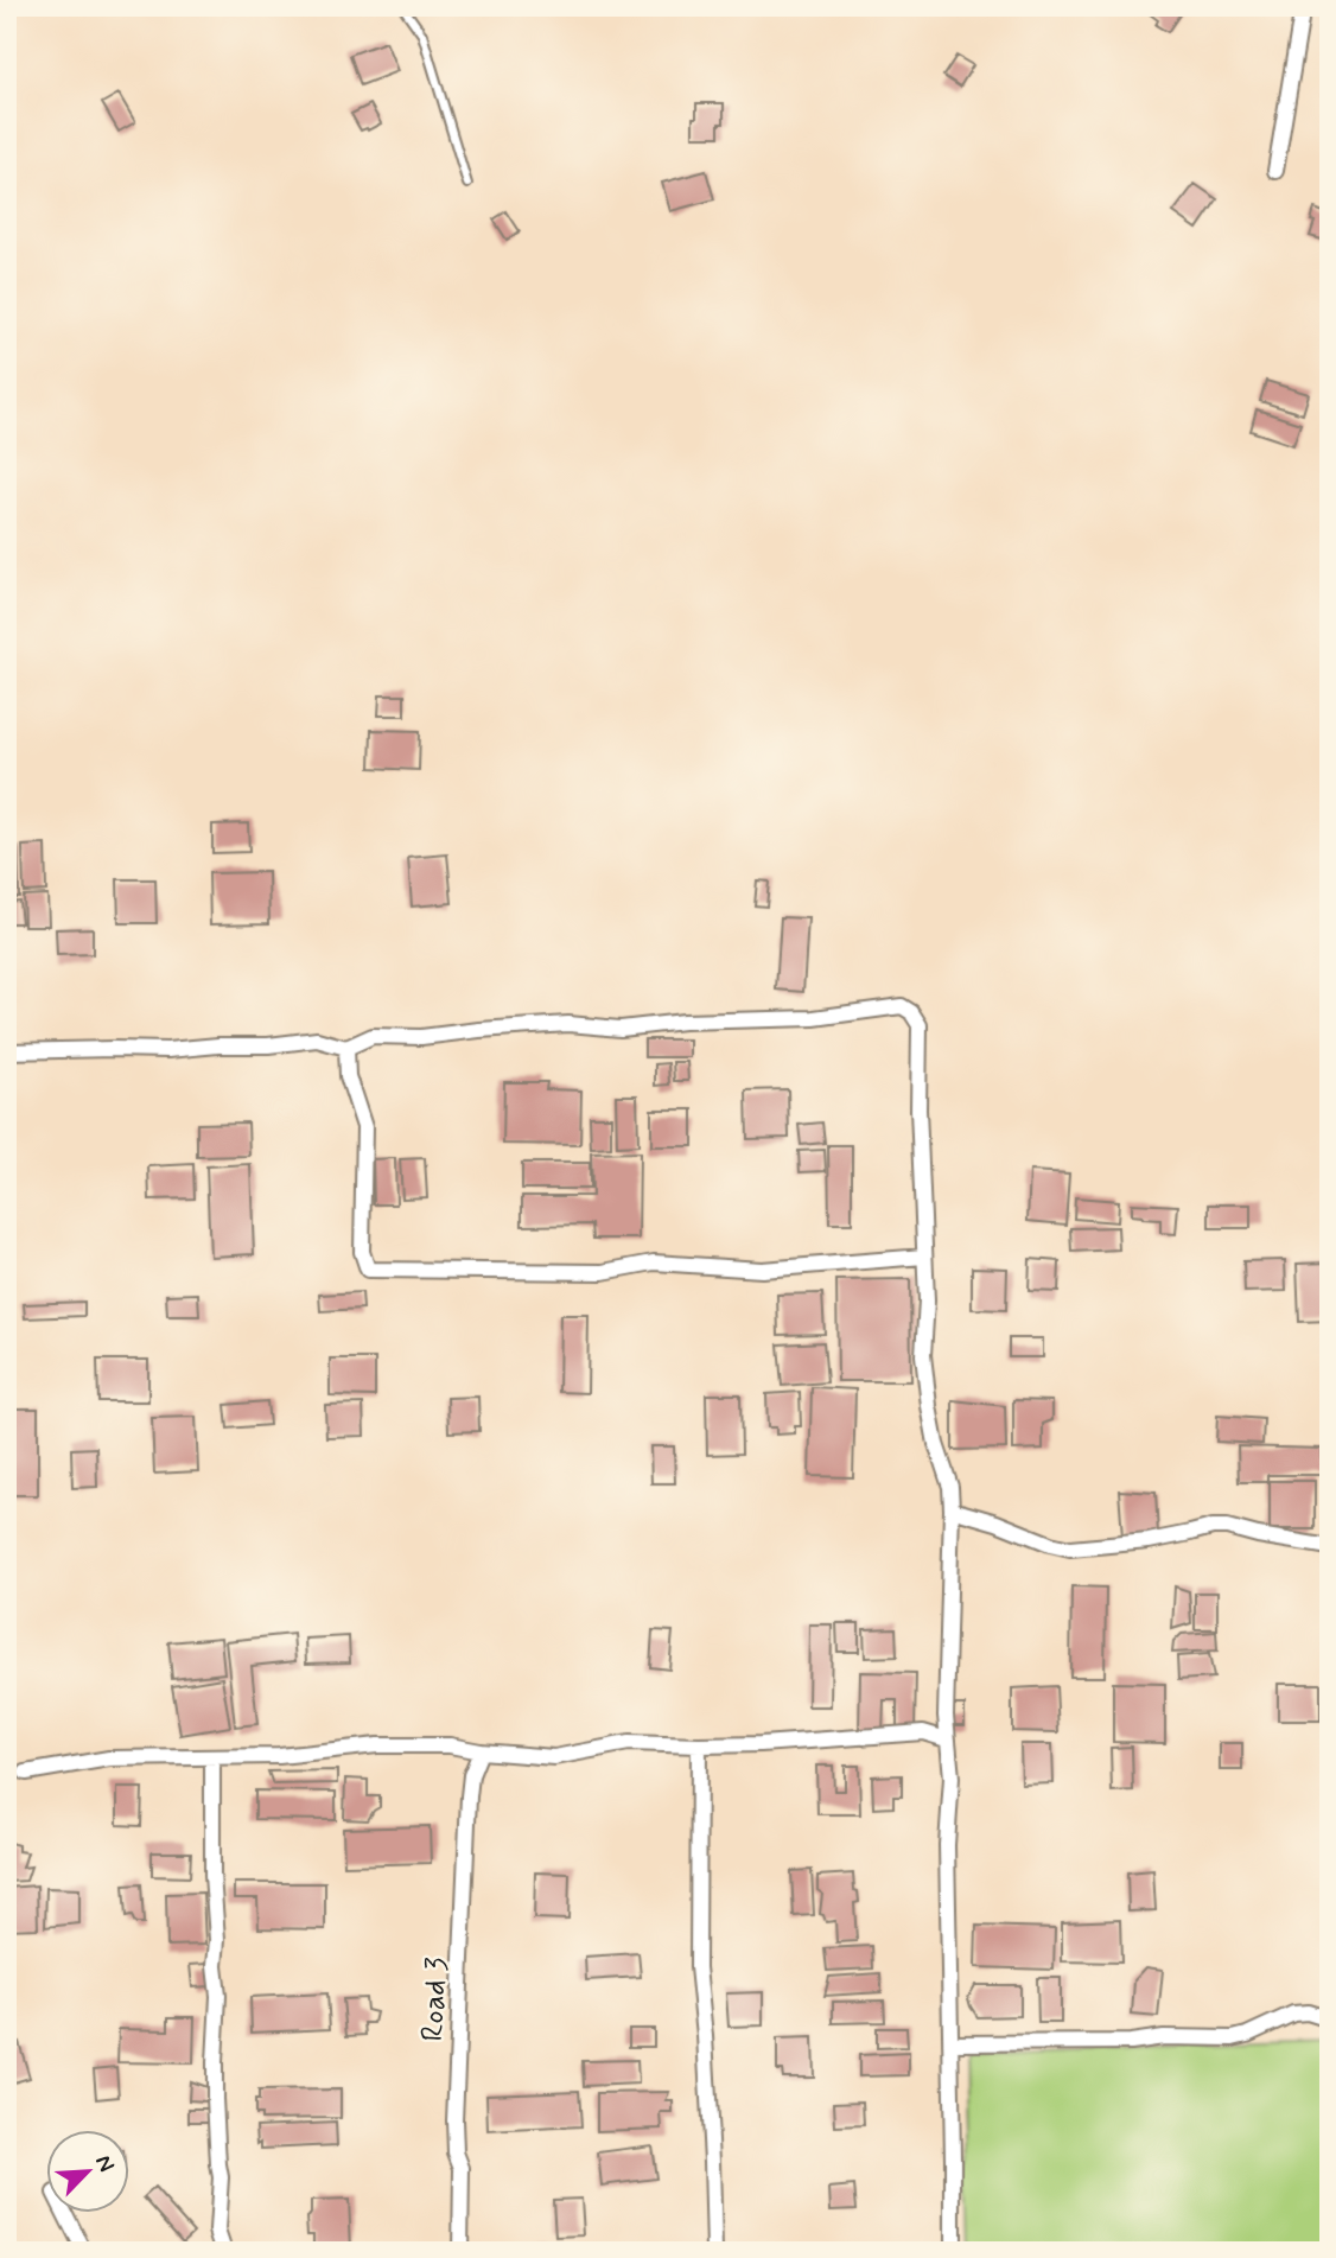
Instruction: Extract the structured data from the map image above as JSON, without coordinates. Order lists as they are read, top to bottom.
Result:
{
  "streets": {
    "street": ["Road 3"]
  },
  "north": "top right"
}
